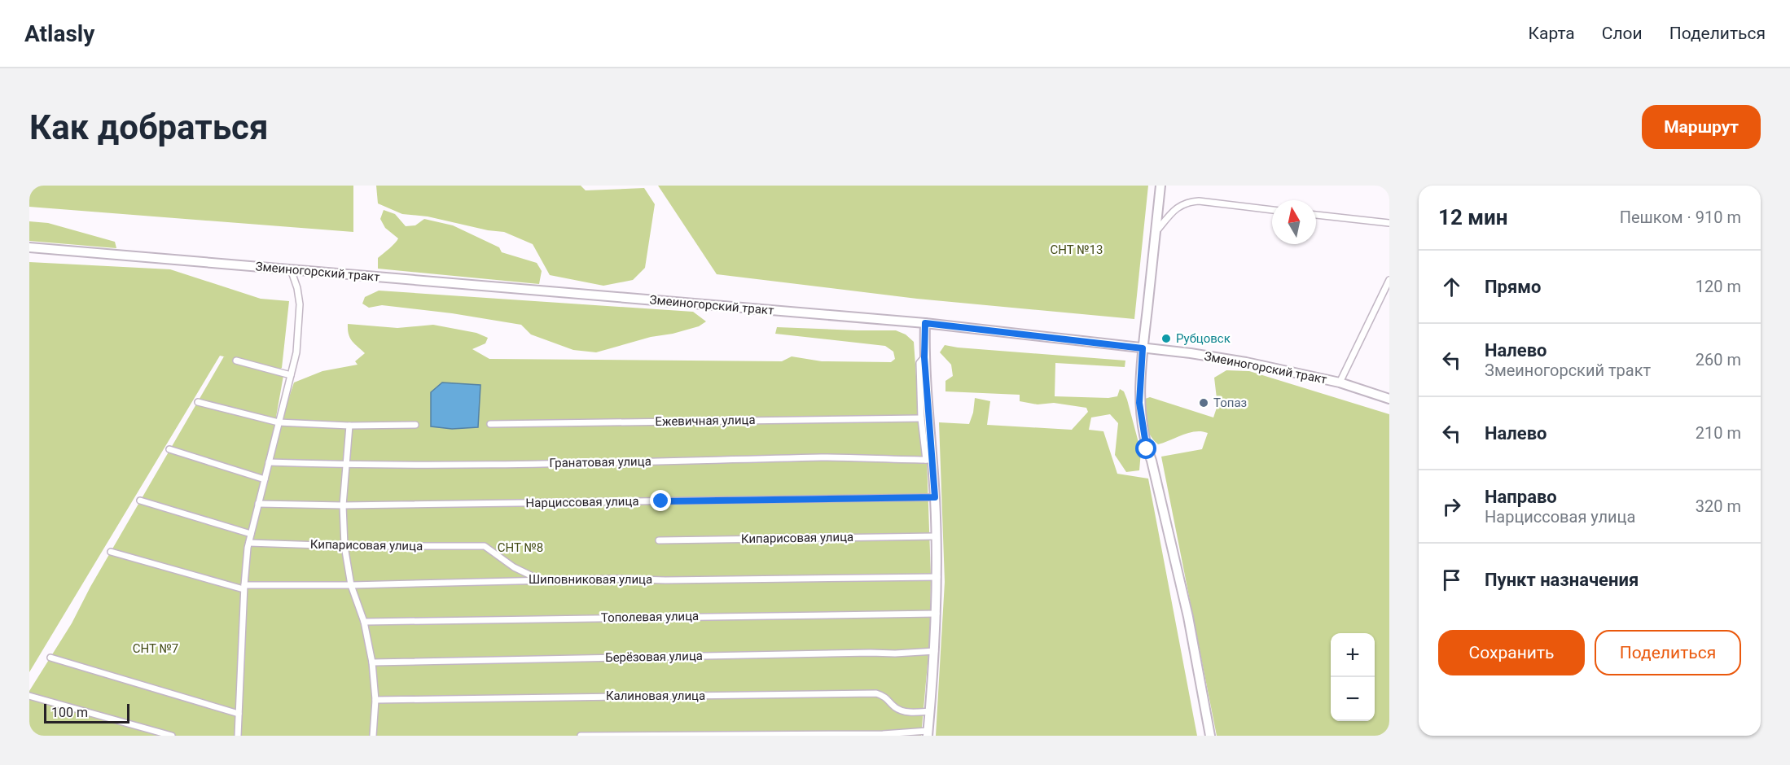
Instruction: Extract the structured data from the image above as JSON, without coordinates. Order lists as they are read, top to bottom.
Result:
{
  "streets": {
    "main road": ["Змеиногорский тракт"],
    "street": [
      "Ежевичная улица",
      "Гранатовая улица",
      "Нарциссовая улица",
      "Кипарисовая улица",
      "Шиповниковая улица",
      "Тополевая улица",
      "Берёзовая улица",
      "Калиновая улица"
    ]
  },
  "crossings": [
    ["Кипарисовая улица", "Шиповниковая улица"]
  ],
  "parks": ["СНТ №13", "СНТ №8", "СНТ №7"],
  "places": ["Рубцовск", "Топаз"],
  "scale_bar": "100 m",
  "north": "top",
  "page": {
    "header": "Atlasly",
    "nav": ["Карта", "Слои", "Поделиться"],
    "buttons": [
      "Маршрут",
      ["Сохранить", "Поделиться"]
    ],
    "title": "Как добраться",
    "heading": ["12 мин", "Пешком · 910 m"],
    "list": [
      ["Прямо", "120 m"],
      ["Налево", "Змеиногорский тракт", "260 m"],
      ["Налево", "210 m"],
      ["Направо", "Нарциссовая улица", "320 m"],
      "Пункт назначения"
    ],
    "map_buttons": ["+", "−"],
    "scale": "100 m"
  }
}
